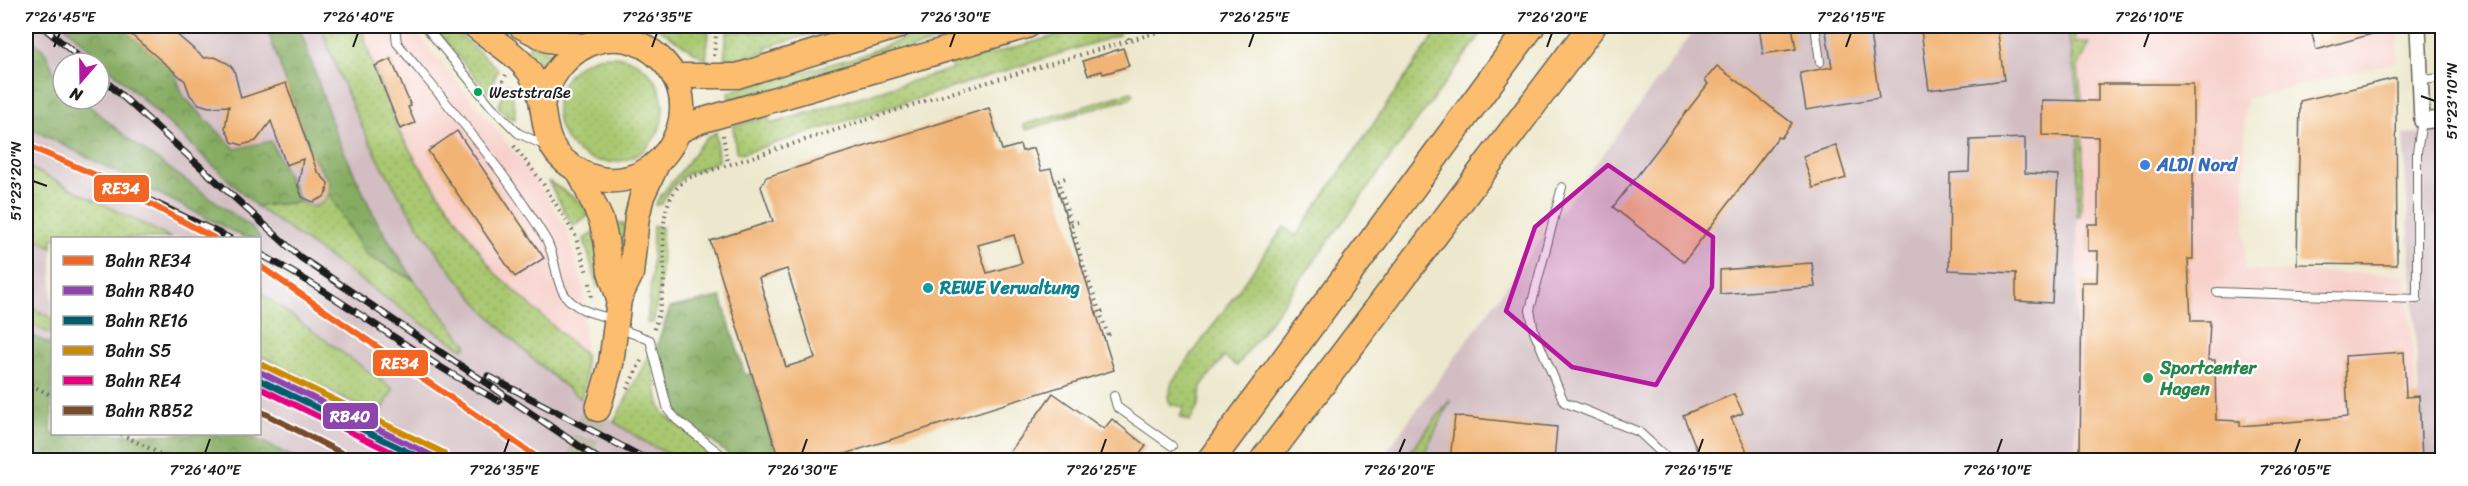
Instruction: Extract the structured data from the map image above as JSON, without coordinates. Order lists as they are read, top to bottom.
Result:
{
  "places": [
    "Weststraße",
    "ALDI Nord",
    "REWE Verwaltung",
    "Sportcenter Hagen"
  ],
  "lines": [
    "rail line RE34",
    "rail line S5",
    "rail line RB40",
    "rail line RE16",
    "rail line RE4",
    "rail line RB52"
  ],
  "legend": [
    "Bahn RE34",
    "Bahn RB40",
    "Bahn RE16",
    "Bahn S5",
    "Bahn RE4",
    "Bahn RB52"
  ],
  "north": "bottom",
  "coordinates": [
    "7°26'45\"E",
    "7°26'40\"E",
    "7°26'35\"E",
    "7°26'30\"E",
    "7°26'25\"E",
    "7°26'20\"E",
    "7°26'15\"E",
    "7°26'10\"E",
    "51°23'10\"N",
    "51°23'20\"N",
    "7°26'05\"E"
  ]
}
